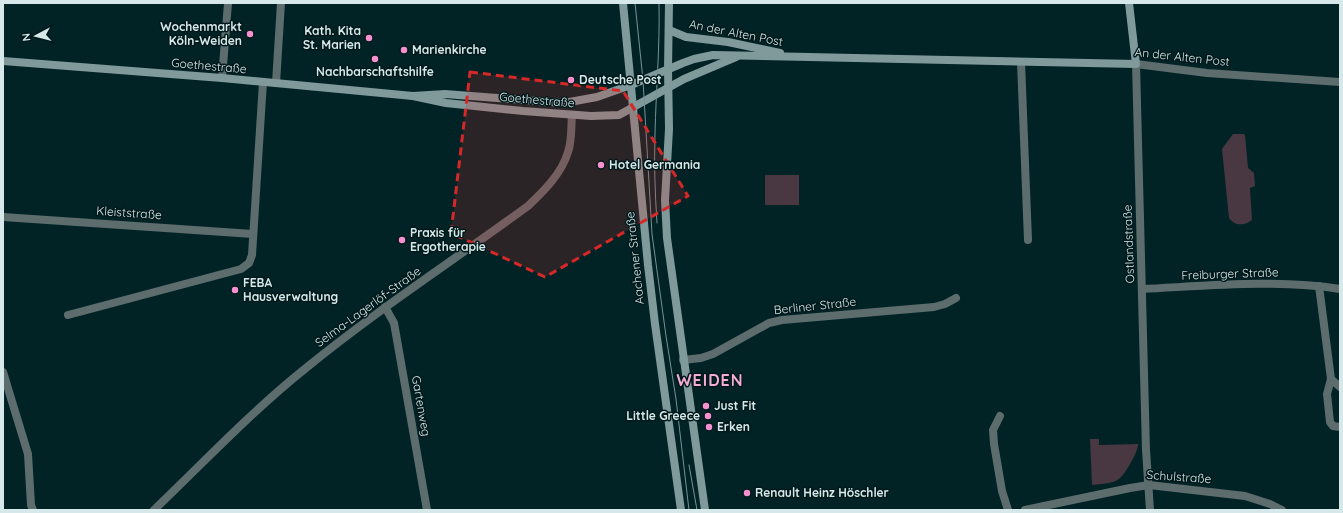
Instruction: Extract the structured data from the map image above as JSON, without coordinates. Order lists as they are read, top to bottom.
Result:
{
  "streets": {
    "street": [
      "An der Alten Post",
      "Goethestraße",
      "Kleiststraße",
      "Ostlandstraße",
      "Aachener Straße",
      "Freiburger Straße",
      "Berliner Straße",
      "Selma-Lagerlöf-Straße",
      "Gartenweg",
      "Schulstraße"
    ]
  },
  "crossings": [
    ["An der Alten Post", "Goethestraße"],
    ["An der Alten Post", "Ostlandstraße"],
    ["An der Alten Post", "Aachener Straße"],
    ["Goethestraße", "Aachener Straße"],
    ["Goethestraße", "Selma-Lagerlöf-Straße"],
    ["Ostlandstraße", "Freiburger Straße"],
    ["Ostlandstraße", "Schulstraße"],
    ["Selma-Lagerlöf-Straße", "Gartenweg"]
  ],
  "districts": ["WEIDEN"],
  "places": [
    "Wochenmarkt Köln-Weiden",
    "Kath. Kita St. Marien",
    "Marienkirche",
    "Nachbarschaftshilfe",
    "Deutsche Post",
    "Hotel Germania",
    "Praxis für Ergotherapie",
    "FEBA Hausverwaltung",
    "Just Fit",
    "Little Greece",
    "Erken",
    "Renault Heinz Höschler"
  ],
  "north": "left"
}
